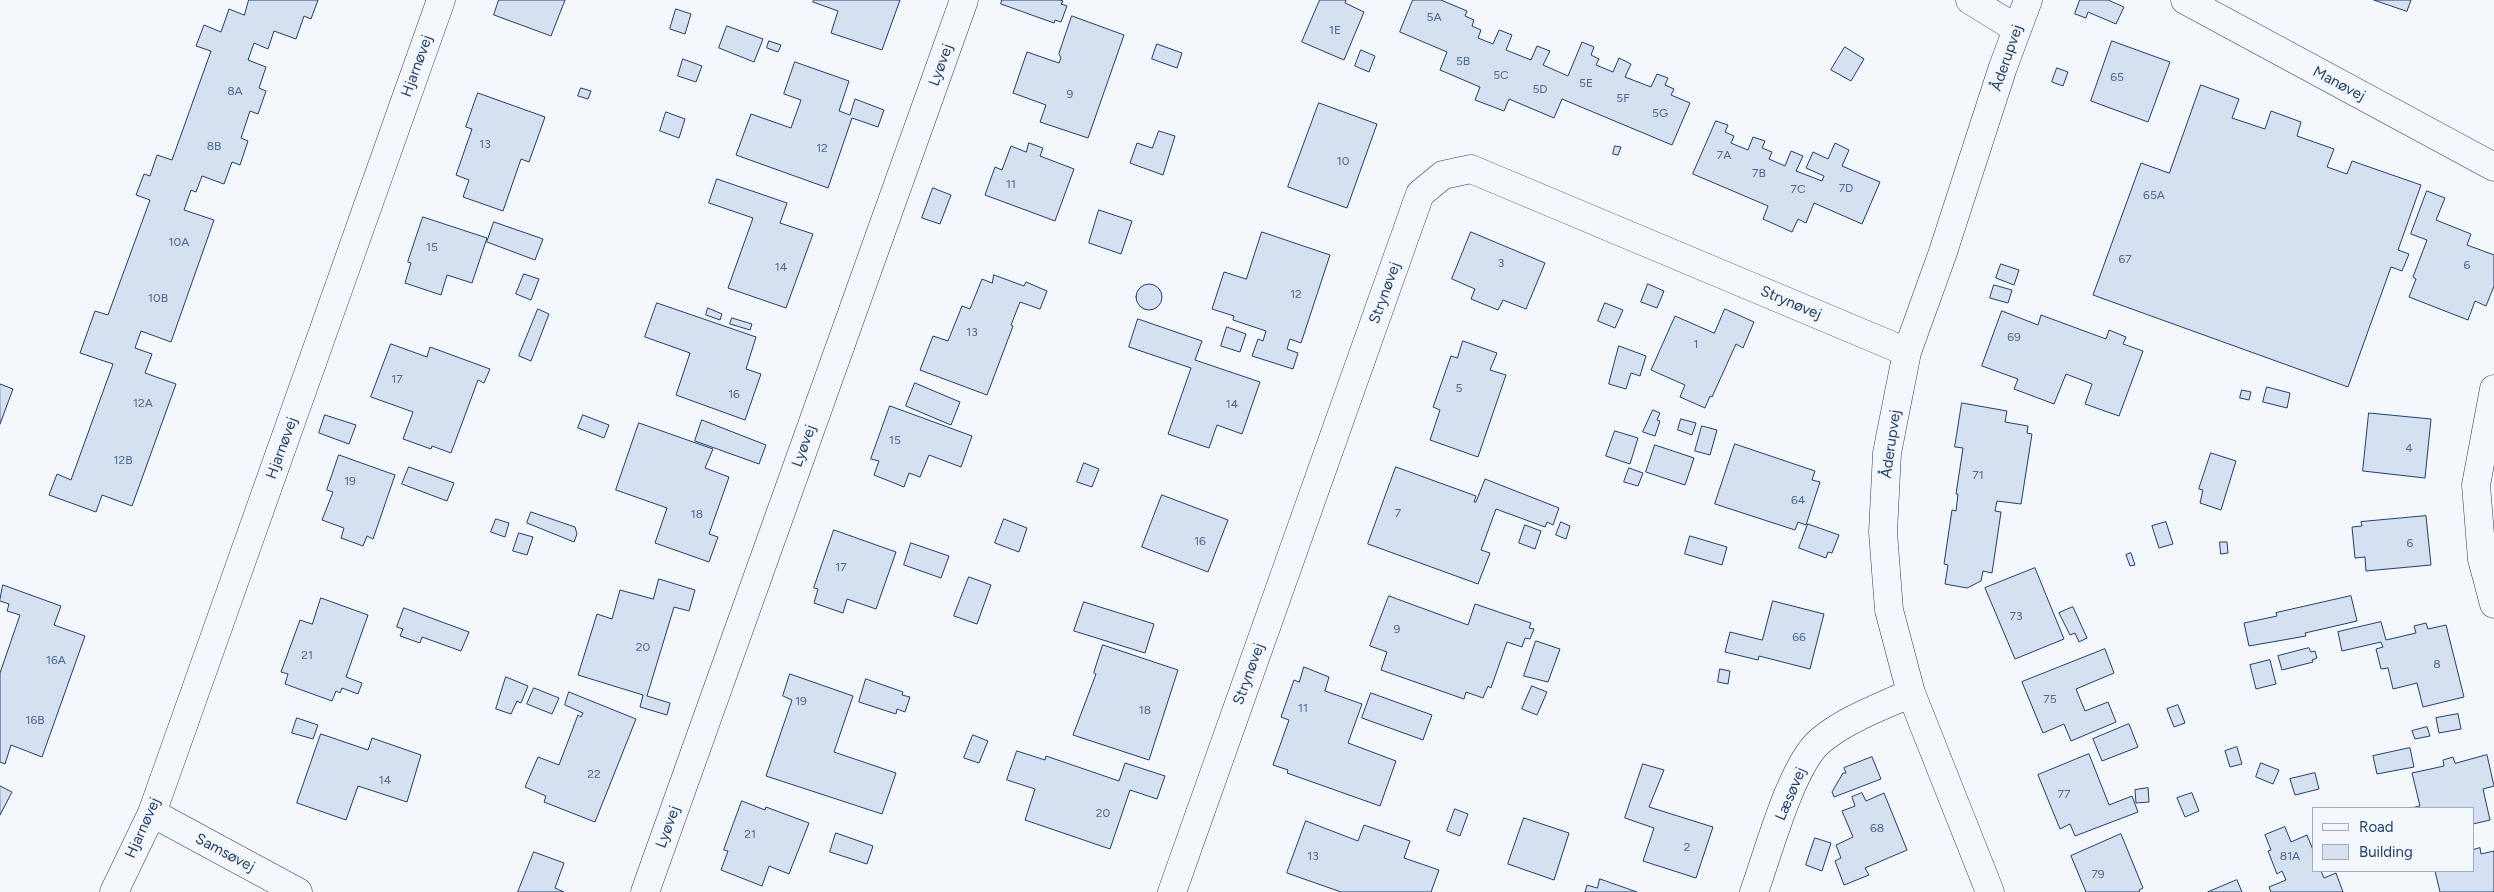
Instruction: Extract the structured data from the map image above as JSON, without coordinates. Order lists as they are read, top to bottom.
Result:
{
  "streets": {
    "street": [
      "Åderupvej",
      "Lyøvej",
      "Hjarnøvej",
      "Manøvej",
      "Strynøvej",
      "Læsøvej",
      "Samsøvej"
    ]
  },
  "crossings": [
    ["Åderupvej", "Strynøvej"],
    ["Åderupvej", "Læsøvej"],
    ["Hjarnøvej", "Samsøvej"]
  ],
  "house_numbers": [
    "5A",
    "1E",
    "5B",
    "5C",
    "65",
    "5E",
    "5D",
    "8A",
    "9",
    "5F",
    "5G",
    "13",
    "8B",
    "12",
    "7A",
    "10",
    "7B",
    "11",
    "7D",
    "7C",
    "65A",
    "10A",
    "15",
    "67",
    "3",
    "6",
    "14",
    "12",
    "10B",
    "13",
    "69",
    "1",
    "17",
    "5",
    "16",
    "12A",
    "14",
    "15",
    "4",
    "12B",
    "71",
    "19",
    "64",
    "7",
    "18",
    "16",
    "6",
    "17",
    "73",
    "9",
    "66",
    "20",
    "21",
    "16A",
    "8",
    "75",
    "19",
    "11",
    "18",
    "16B",
    "22",
    "14",
    "77",
    "20",
    "68",
    "21",
    "2",
    "13",
    "81A",
    "79"
  ],
  "legend": ["Road", "Building"]
}
